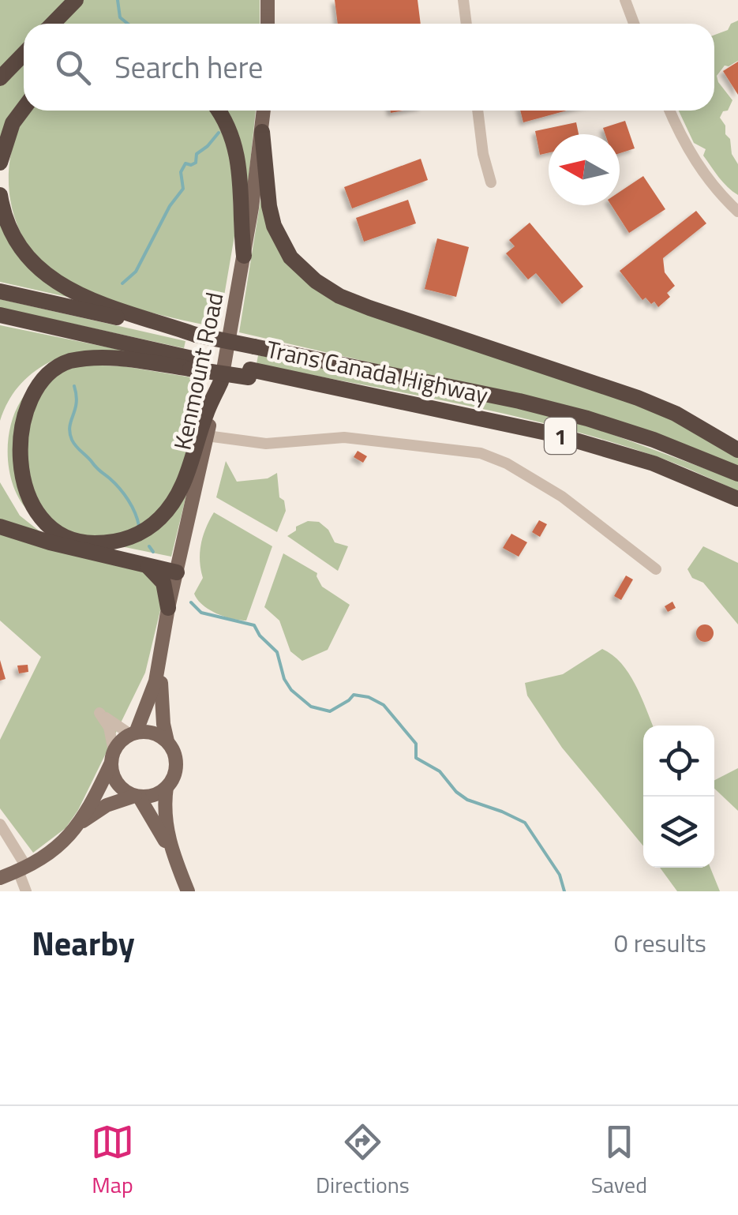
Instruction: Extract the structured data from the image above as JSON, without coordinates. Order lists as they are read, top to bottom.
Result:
{
  "streets": {
    "highway": ["Trans Canada Highway", "1"],
    "main road": ["Kenmount Road"]
  },
  "north": "left",
  "page": {
    "search": "Search here",
    "heading": ["Nearby", "0 results"],
    "nav": ["Map", "Directions", "Saved"]
  }
}
